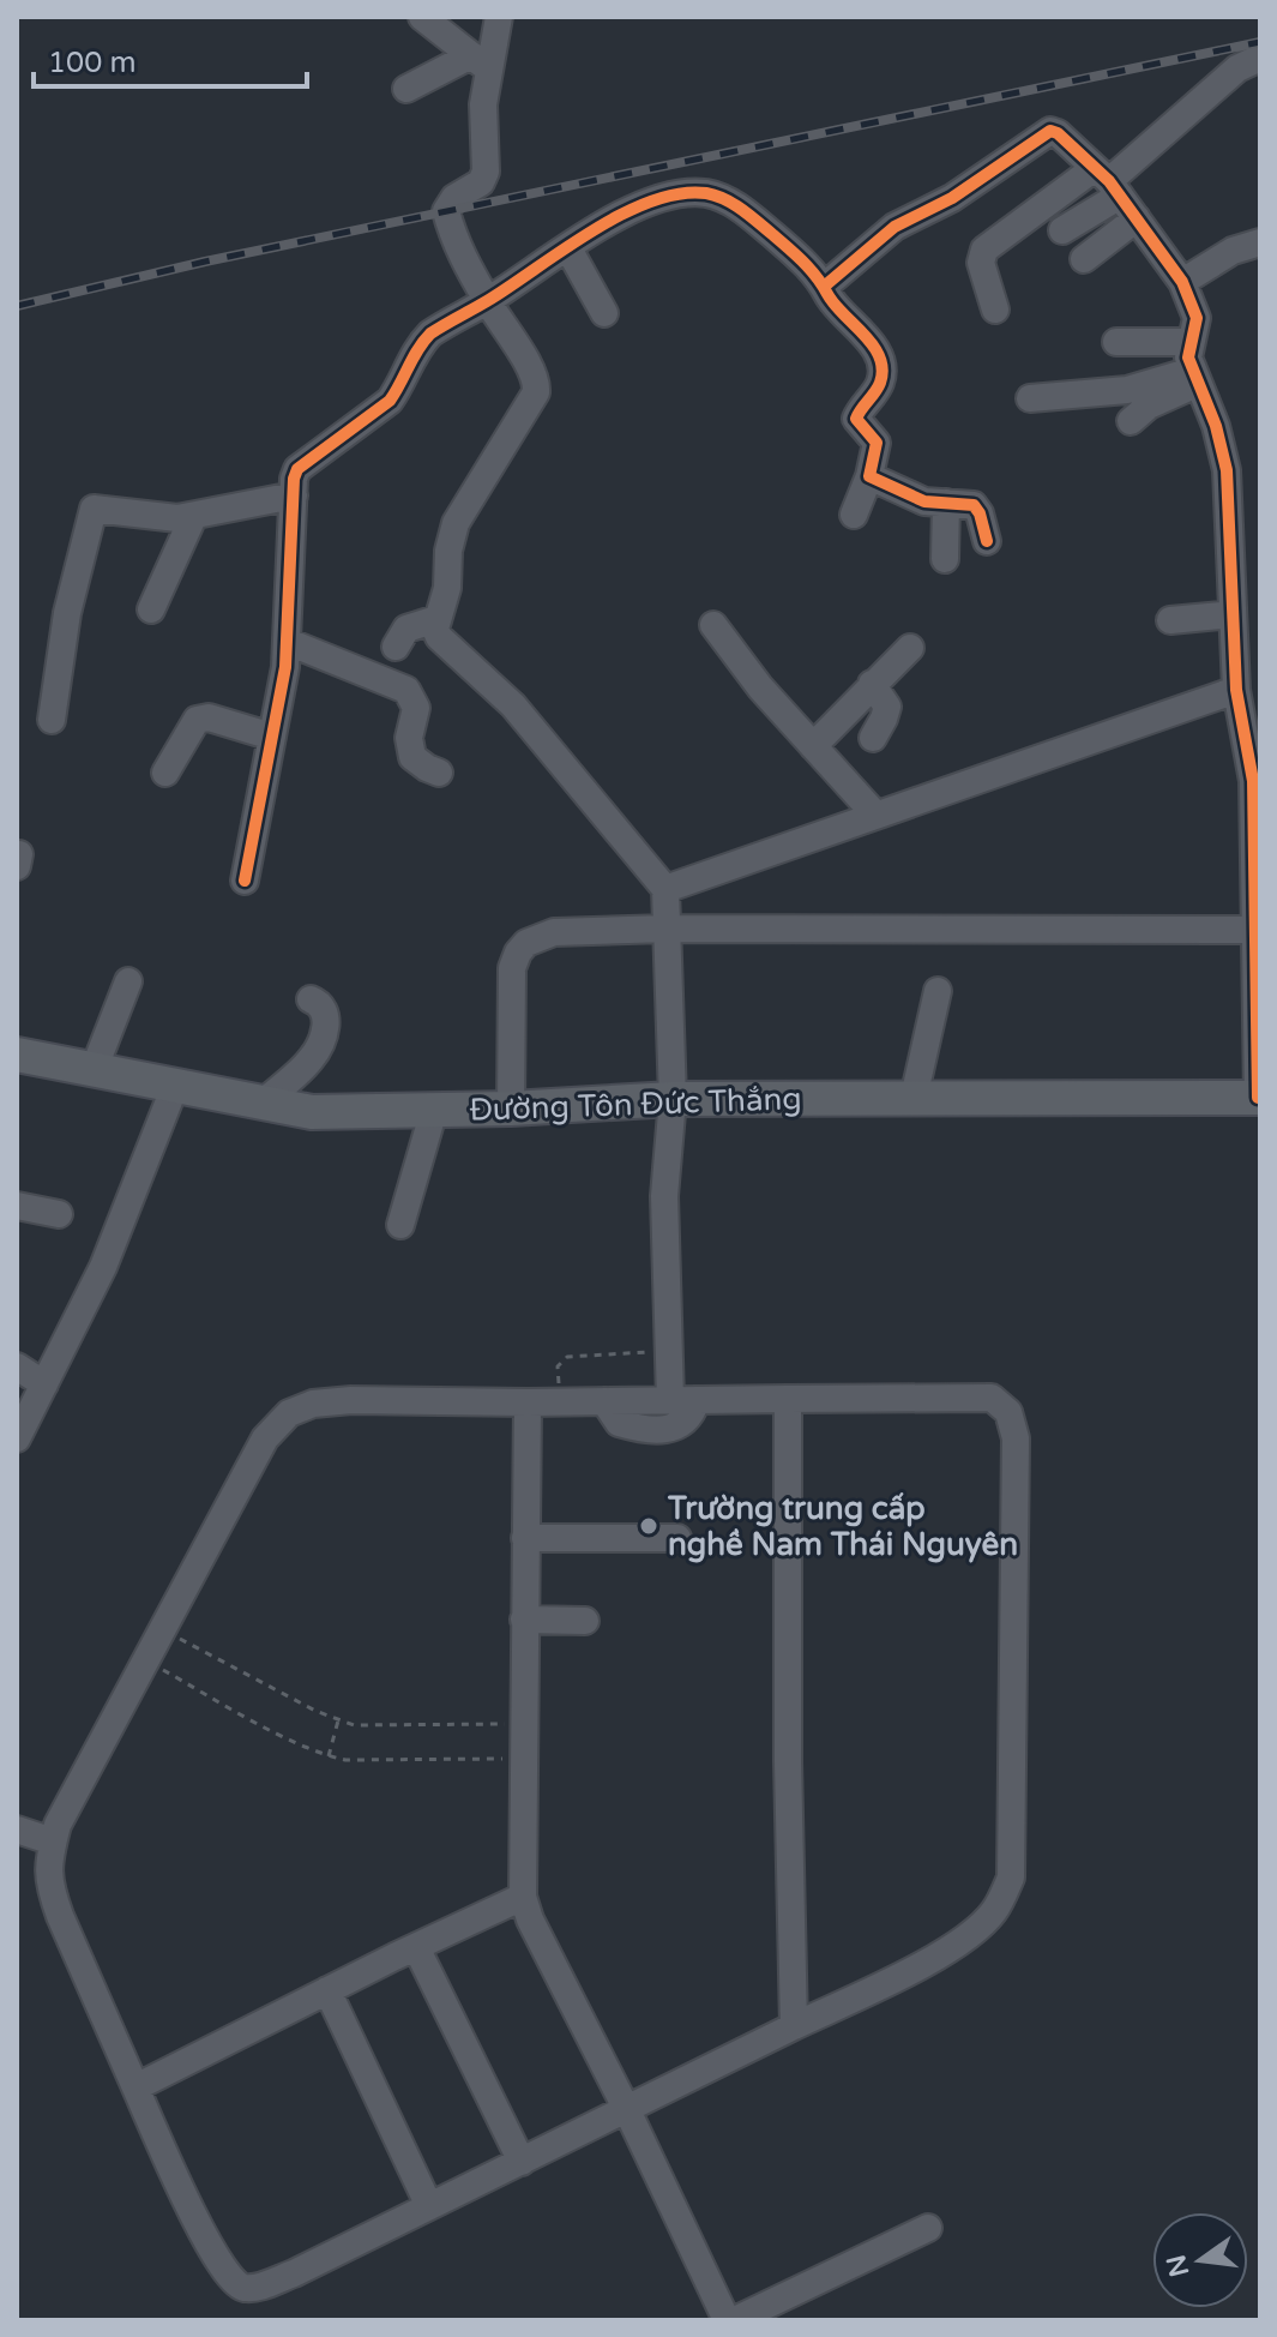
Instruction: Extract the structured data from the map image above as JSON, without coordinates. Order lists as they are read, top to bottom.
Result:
{
  "streets": {
    "main road": ["Đường Tôn Đức Thắng"]
  },
  "places": ["Trường trung cấp nghề Nam Thái Nguyên"],
  "scale_bar": "100 m",
  "north": "left"
}
